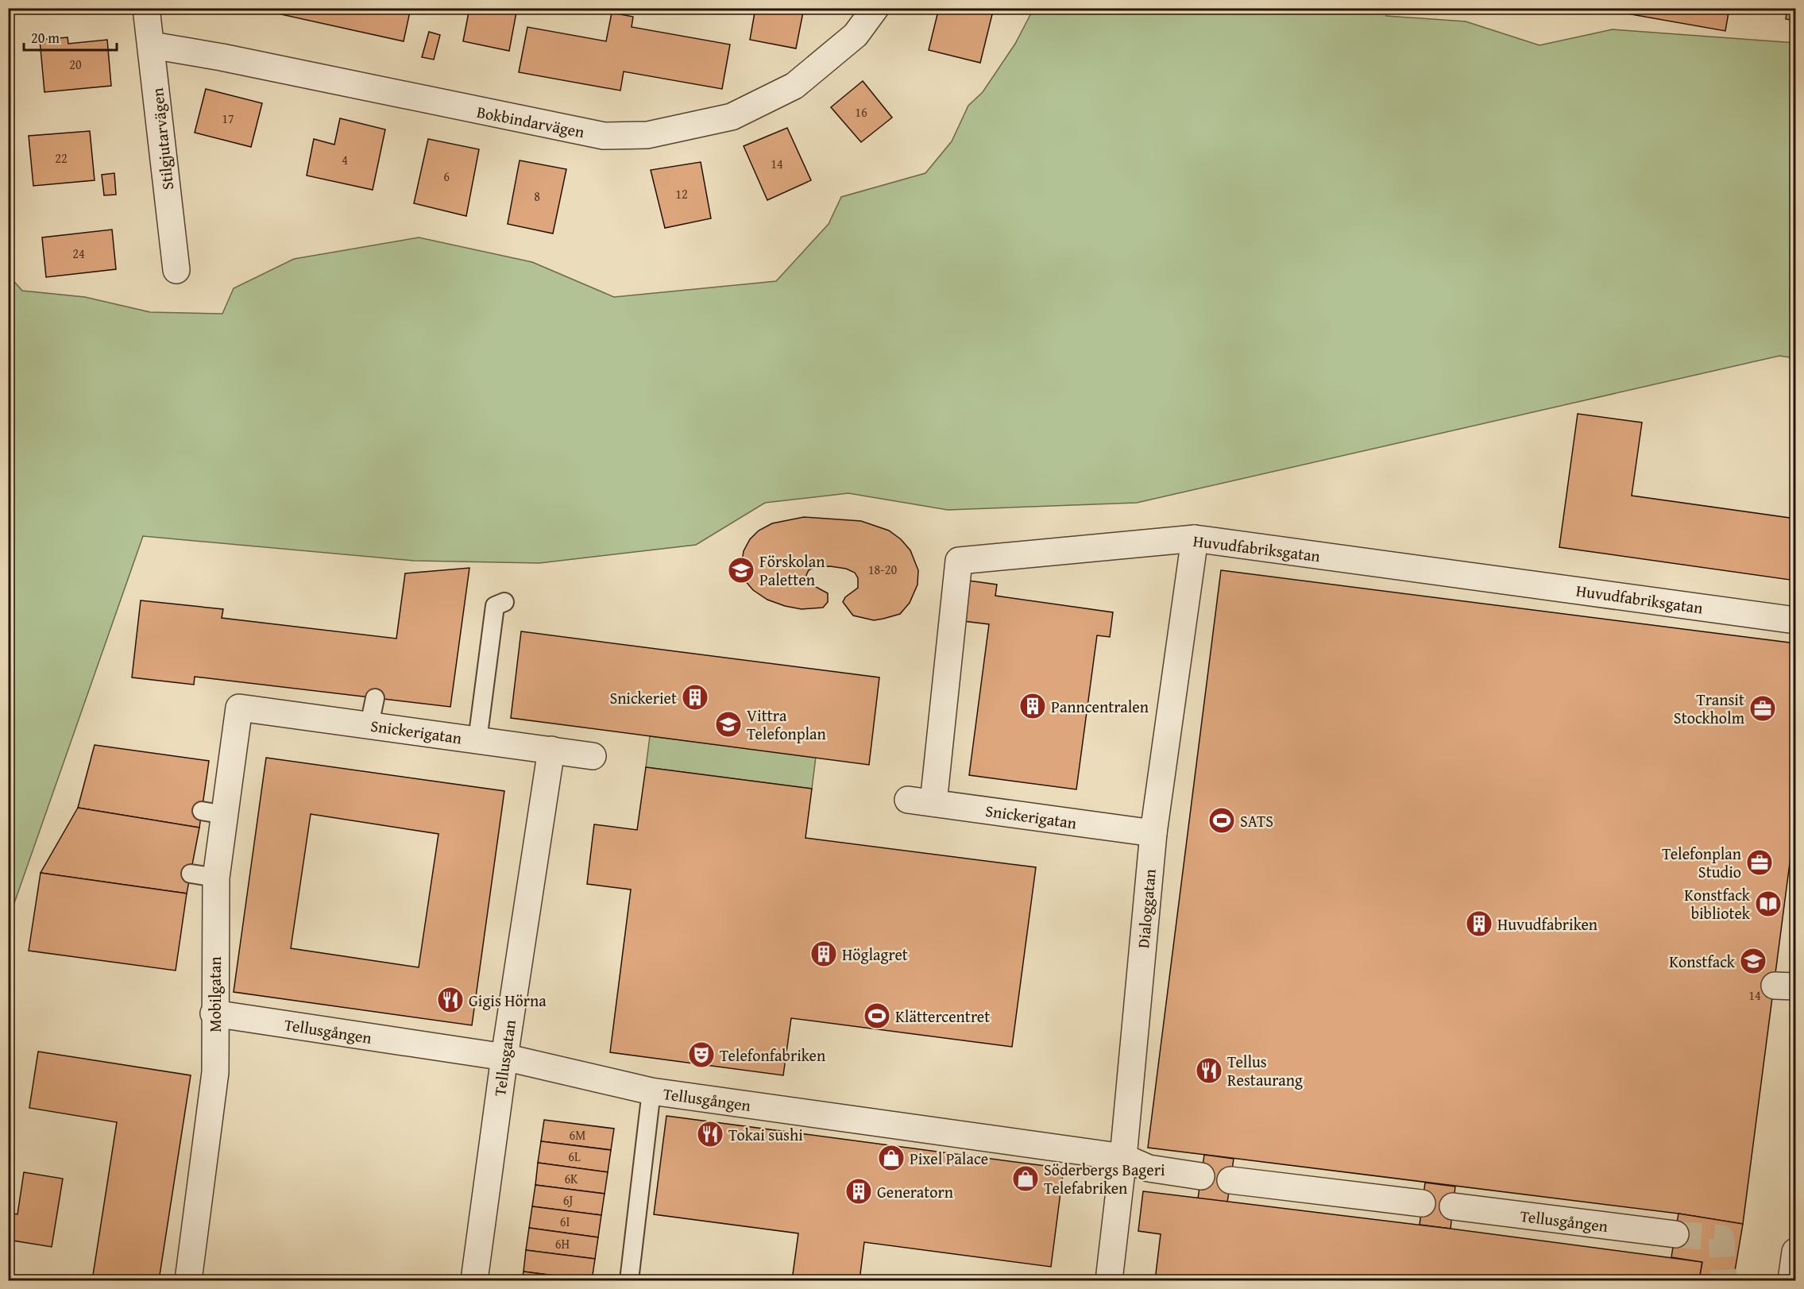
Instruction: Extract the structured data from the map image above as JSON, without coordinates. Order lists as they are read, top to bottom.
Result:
{
  "streets": {
    "street": [
      "Bokbindarvägen",
      "Stilgjutarvägen",
      "Huvudfabriksgatan",
      "Snickerigatan",
      "Dialoggatan",
      "Mobilgatan",
      "Tellusgången",
      "Tellusgatan"
    ]
  },
  "crossings": [
    ["Bokbindarvägen", "Stilgjutarvägen"],
    ["Huvudfabriksgatan", "Snickerigatan"],
    ["Huvudfabriksgatan", "Dialoggatan"],
    ["Snickerigatan", "Dialoggatan"],
    ["Snickerigatan", "Mobilgatan"],
    ["Snickerigatan", "Tellusgatan"],
    ["Dialoggatan", "Tellusgången"],
    ["Mobilgatan", "Tellusgången"],
    ["Tellusgången", "Tellusgatan"]
  ],
  "places": {
    "school or university": ["Förskolan Paletten", "Vittra Telefonplan", "Konstfack"],
    "building": [
      "Snickeriet",
      "Panncentralen",
      "Huvudfabriken",
      "Höglagret",
      "Generatorn"
    ],
    "office": ["Transit Stockholm", "Telefonplan Studio"],
    "sports": ["SATS", "Klättercentret"],
    "library": ["Konstfack bibliotek"],
    "restaurant": ["Gigis Hörna", "Tellus Restaurang", "Tokai sushi"],
    "theatre": ["Telefonfabriken"],
    "shop": ["Pixel Palace", "Söderbergs Bageri Telefabriken"]
  },
  "house_numbers": [
    "20",
    "16",
    "17",
    "22",
    "4",
    "14",
    "6",
    "12",
    "8",
    "24",
    "18-20",
    "14",
    "6M",
    "6L",
    "6K",
    "6J",
    "6I",
    "6H"
  ],
  "scale_bar": "20 m"
}
